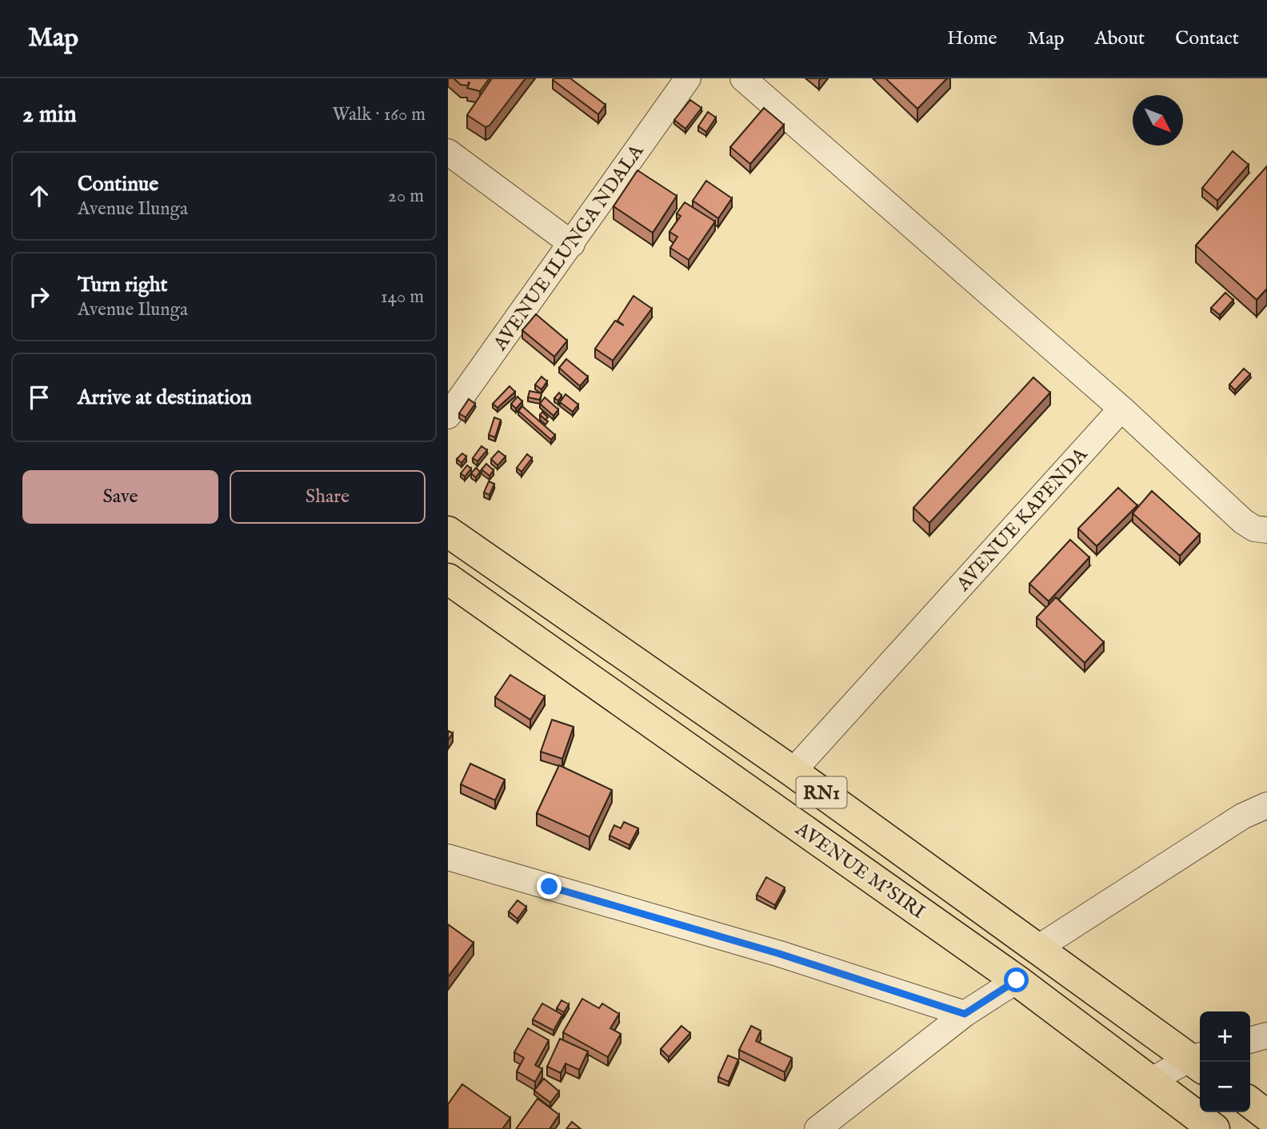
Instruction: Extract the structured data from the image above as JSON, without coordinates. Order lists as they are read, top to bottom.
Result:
{
  "streets": {
    "highway": ["RN1", "AVENUE M'SIRI"],
    "street": ["AVENUE ILUNGA NDALA", "AVENUE KAPENDA"]
  },
  "crossings": [
    ["AVENUE KAPENDA", "AVENUE M'SIRI"]
  ],
  "north": "bottom right",
  "page": {
    "header": "Map",
    "nav": [
      "Home",
      "Map",
      "About",
      "Contact"
    ],
    "heading": ["2 min", "Walk · 160 m"],
    "list": [
      ["Continue", "Avenue Ilunga", "20 m"],
      ["Turn right", "Avenue Ilunga", "140 m"],
      "Arrive at destination"
    ],
    "buttons": ["Save", "Share"],
    "map_buttons": ["+", "−"]
  }
}
